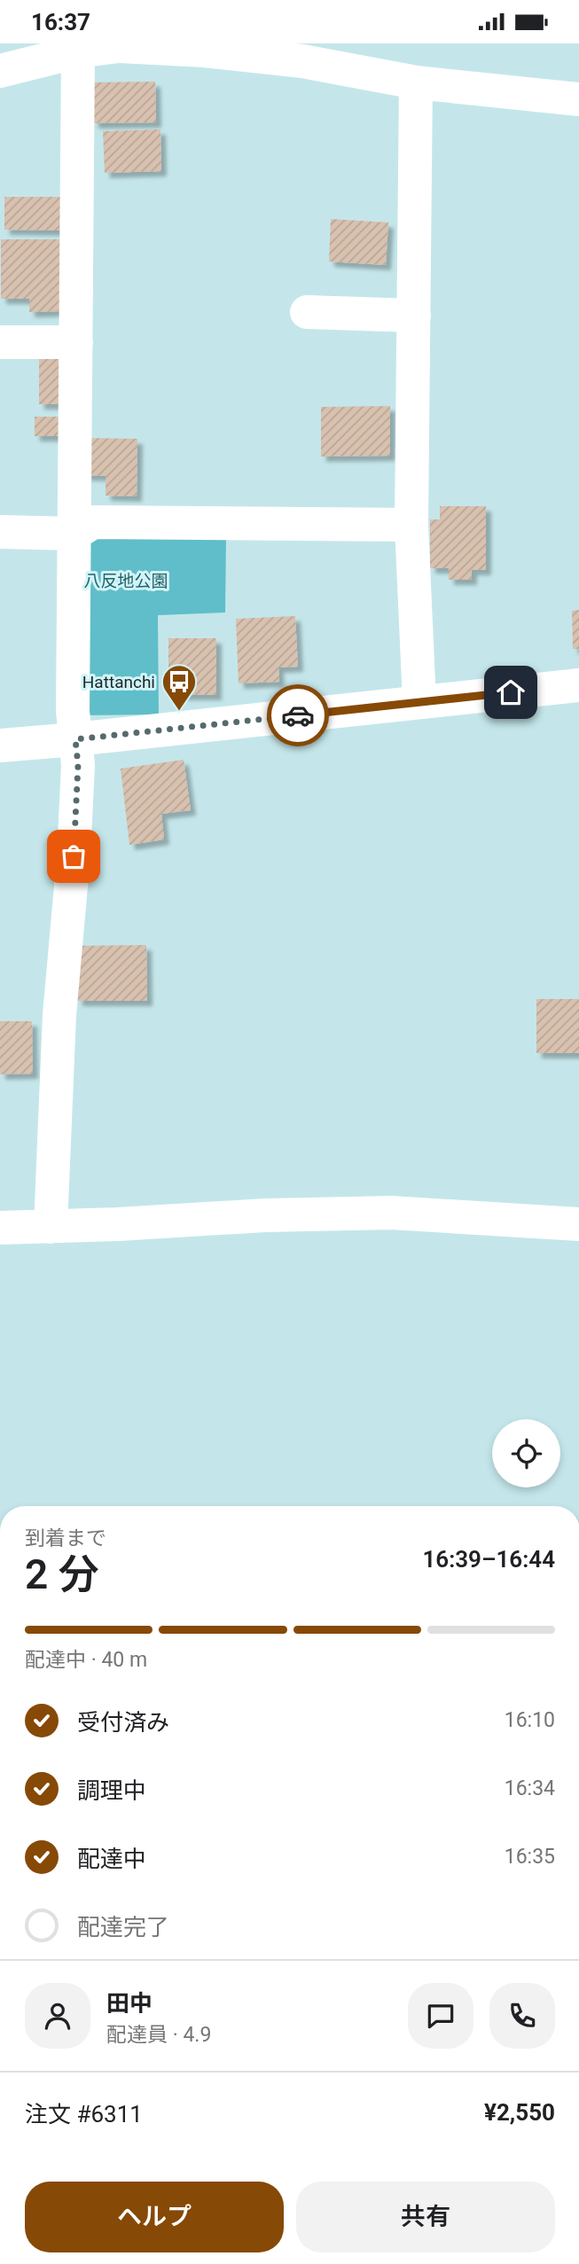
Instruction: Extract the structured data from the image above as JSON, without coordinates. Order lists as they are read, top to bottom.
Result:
{
  "parks": ["八反地公園"],
  "places": {
    "bus stop": ["Hattanchi"]
  },
  "page": {
    "status": "16:37",
    "heading": ["2 分", "到着まで", "16:39–16:44"],
    "panel": [
      "田中",
      "配達員 · 4.9",
      "注文 #6311",
      "¥2,550"
    ],
    "bar": "配達中 · 40 m",
    "list": [
      ["受付済み", "16:10"],
      ["調理中", "16:34"],
      ["配達中", "16:35"],
      "配達完了"
    ],
    "buttons": ["ヘルプ", "共有"]
  }
}
